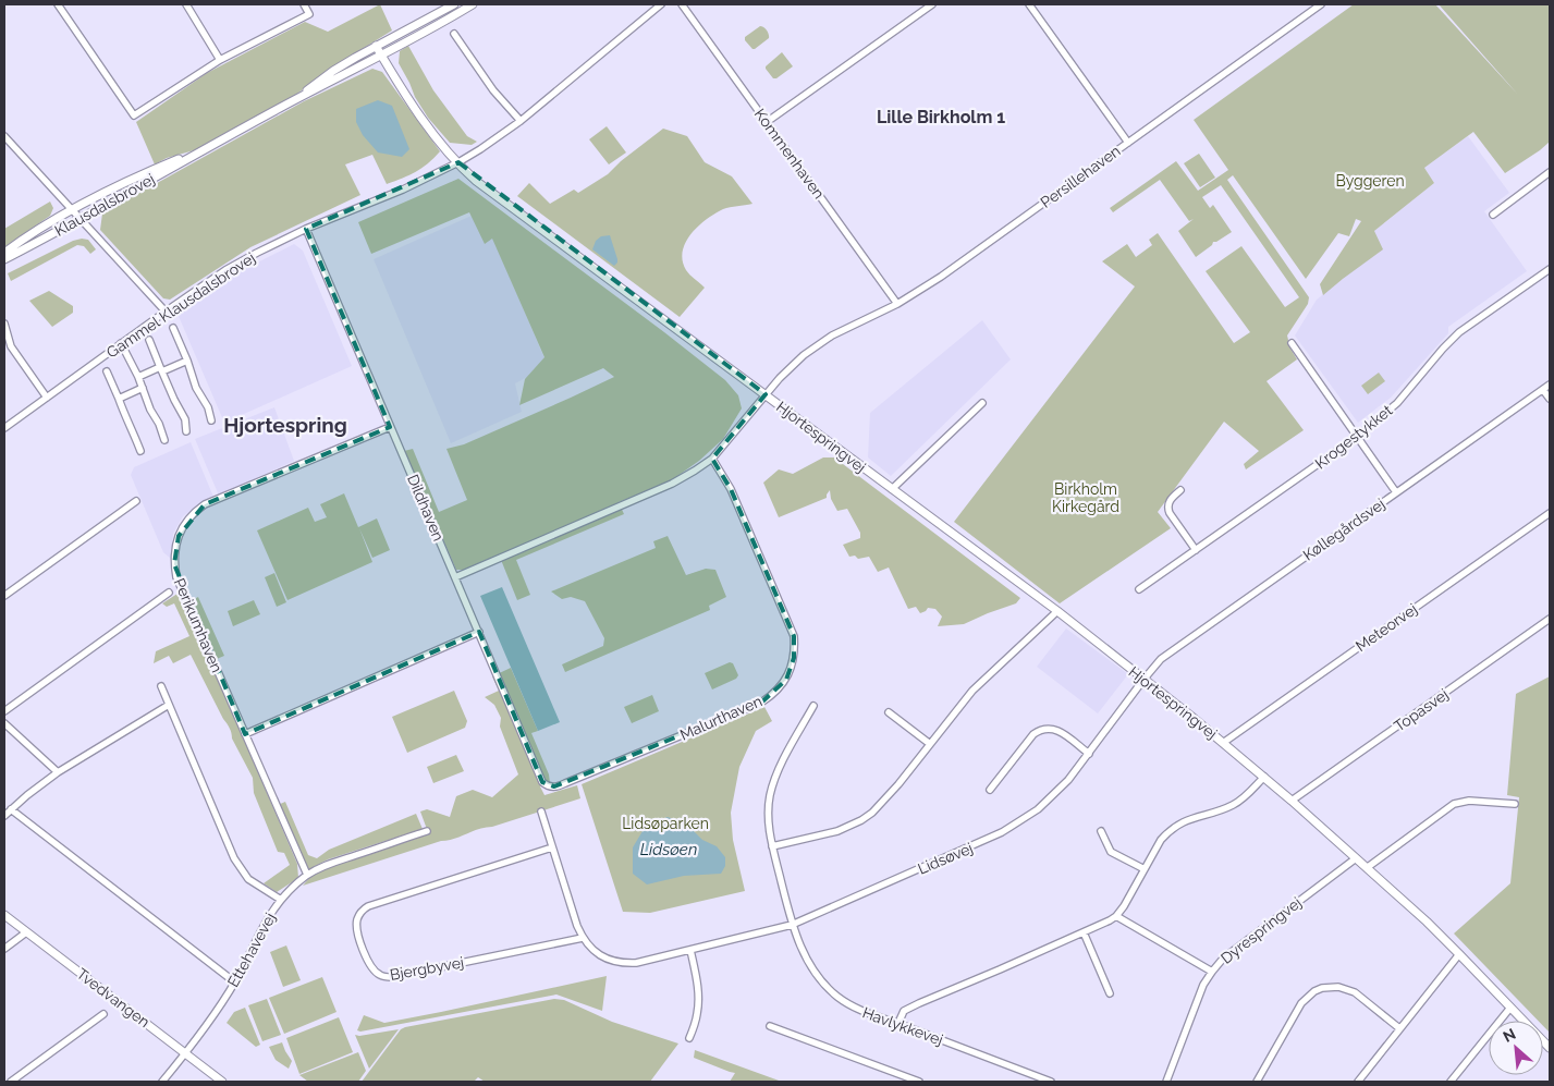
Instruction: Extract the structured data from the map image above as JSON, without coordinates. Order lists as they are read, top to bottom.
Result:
{
  "streets": {
    "street": [
      "Kommenhaven",
      "Persillehaven",
      "Klausdalsbrovej",
      "Gammel Klausdalsbrovej",
      "Hjortespringvej",
      "Krogestykket",
      "Dildhaven",
      "Køllegårdsvej",
      "Perikumhaven",
      "Meteorvej",
      "Topasvej",
      "Malurthaven",
      "Lidsøvej",
      "Dyrespringvej",
      "Ettehavevej",
      "Bjergbyvej",
      "Tvedvangen",
      "Havlykkevej"
    ]
  },
  "crossings": [
    ["Kommenhaven", "Persillehaven"],
    ["Persillehaven", "Hjortespringvej"],
    ["Klausdalsbrovej", "Hjortespringvej"],
    ["Gammel Klausdalsbrovej", "Hjortespringvej"],
    ["Gammel Klausdalsbrovej", "Dildhaven"],
    ["Hjortespringvej", "Køllegårdsvej"],
    ["Hjortespringvej", "Meteorvej"],
    ["Hjortespringvej", "Topasvej"],
    ["Hjortespringvej", "Lidsøvej"],
    ["Hjortespringvej", "Dyrespringvej"],
    ["Dildhaven", "Perikumhaven"],
    ["Dildhaven", "Malurthaven"],
    ["Køllegårdsvej", "Lidsøvej"],
    ["Perikumhaven", "Ettehavevej"],
    ["Lidsøvej", "Bjergbyvej"],
    ["Lidsøvej", "Havlykkevej"],
    ["Ettehavevej", "Tvedvangen"]
  ],
  "districts": ["Lille Birkholm 1", "Hjortespring"],
  "water": ["Lidsøen"],
  "parks": ["Byggeren", "Birkholm Kirkegård", "Lidsøparken"],
  "north": "top left"
}
